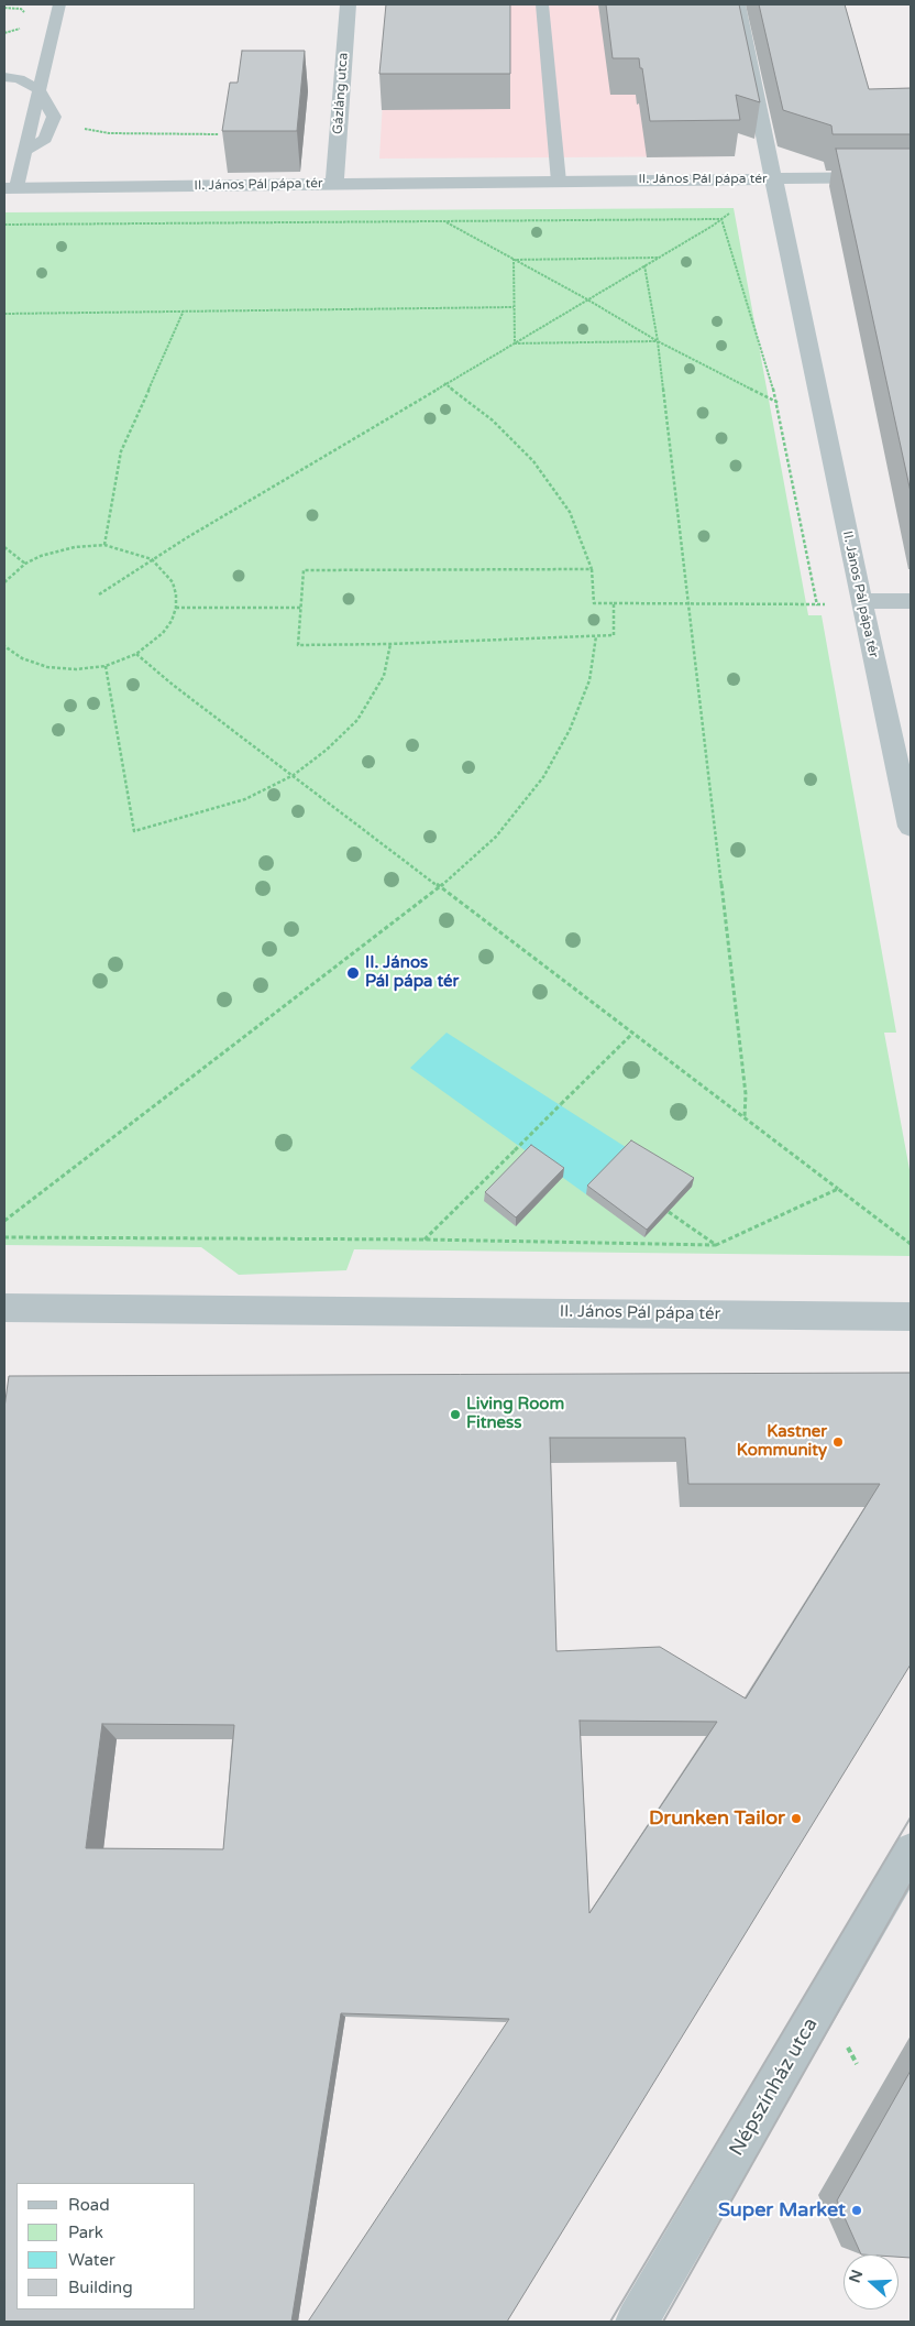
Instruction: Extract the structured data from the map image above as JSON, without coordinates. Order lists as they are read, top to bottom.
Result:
{
  "streets": {
    "street": ["Gázláng utca", "II. János Pál pápa tér", "Népszínház utca"]
  },
  "crossings": [
    ["Gázláng utca", "II. János Pál pápa tér"]
  ],
  "places": [
    "II. János Pál pápa tér",
    "Living Room Fitness",
    "Kastner Kommunity",
    "Drunken Tailor",
    "Super Market"
  ],
  "legend": [
    "Road",
    "Park",
    "Water",
    "Building"
  ],
  "north": "left"
}
